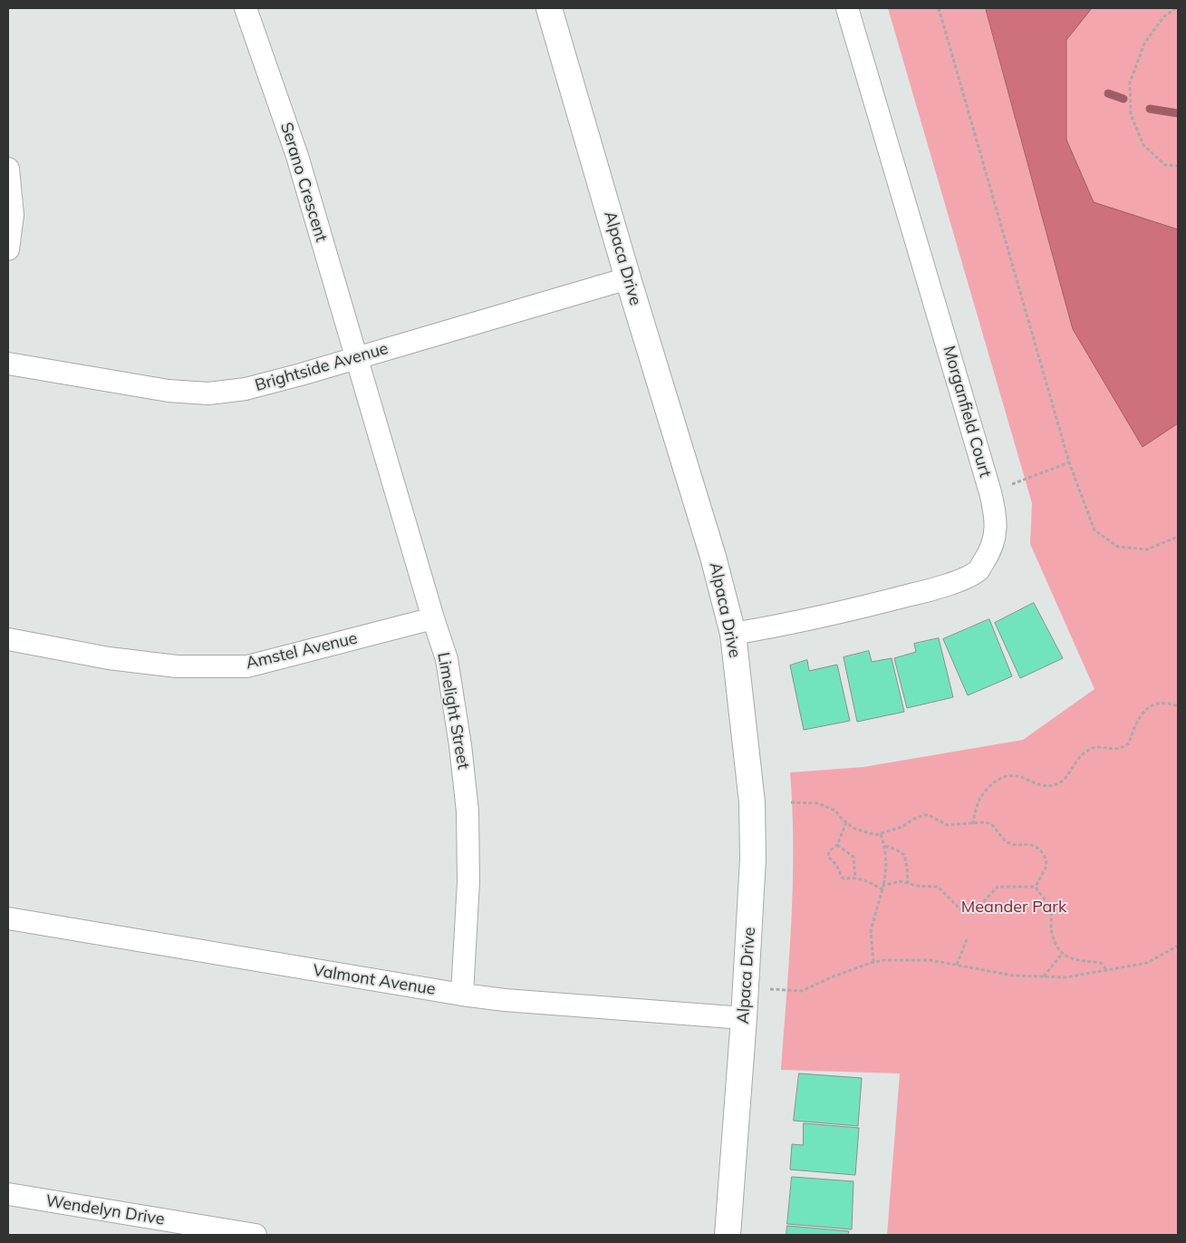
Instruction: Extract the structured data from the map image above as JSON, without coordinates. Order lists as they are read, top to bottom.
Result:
{
  "streets": {
    "street": [
      "Serano Crescent",
      "Alpaca Drive",
      "Brightside Avenue",
      "Morganfield Court",
      "Amstel Avenue",
      "Limelight Street",
      "Valmont Avenue",
      "Wendelyn Drive"
    ]
  },
  "crossings": [
    ["Serano Crescent", "Brightside Avenue"],
    ["Serano Crescent", "Limelight Street"],
    ["Alpaca Drive", "Brightside Avenue"],
    ["Alpaca Drive", "Morganfield Court"],
    ["Alpaca Drive", "Valmont Avenue"],
    ["Brightside Avenue", "Limelight Street"],
    ["Amstel Avenue", "Limelight Street"],
    ["Limelight Street", "Valmont Avenue"]
  ],
  "parks": ["Meander Park"]
}
